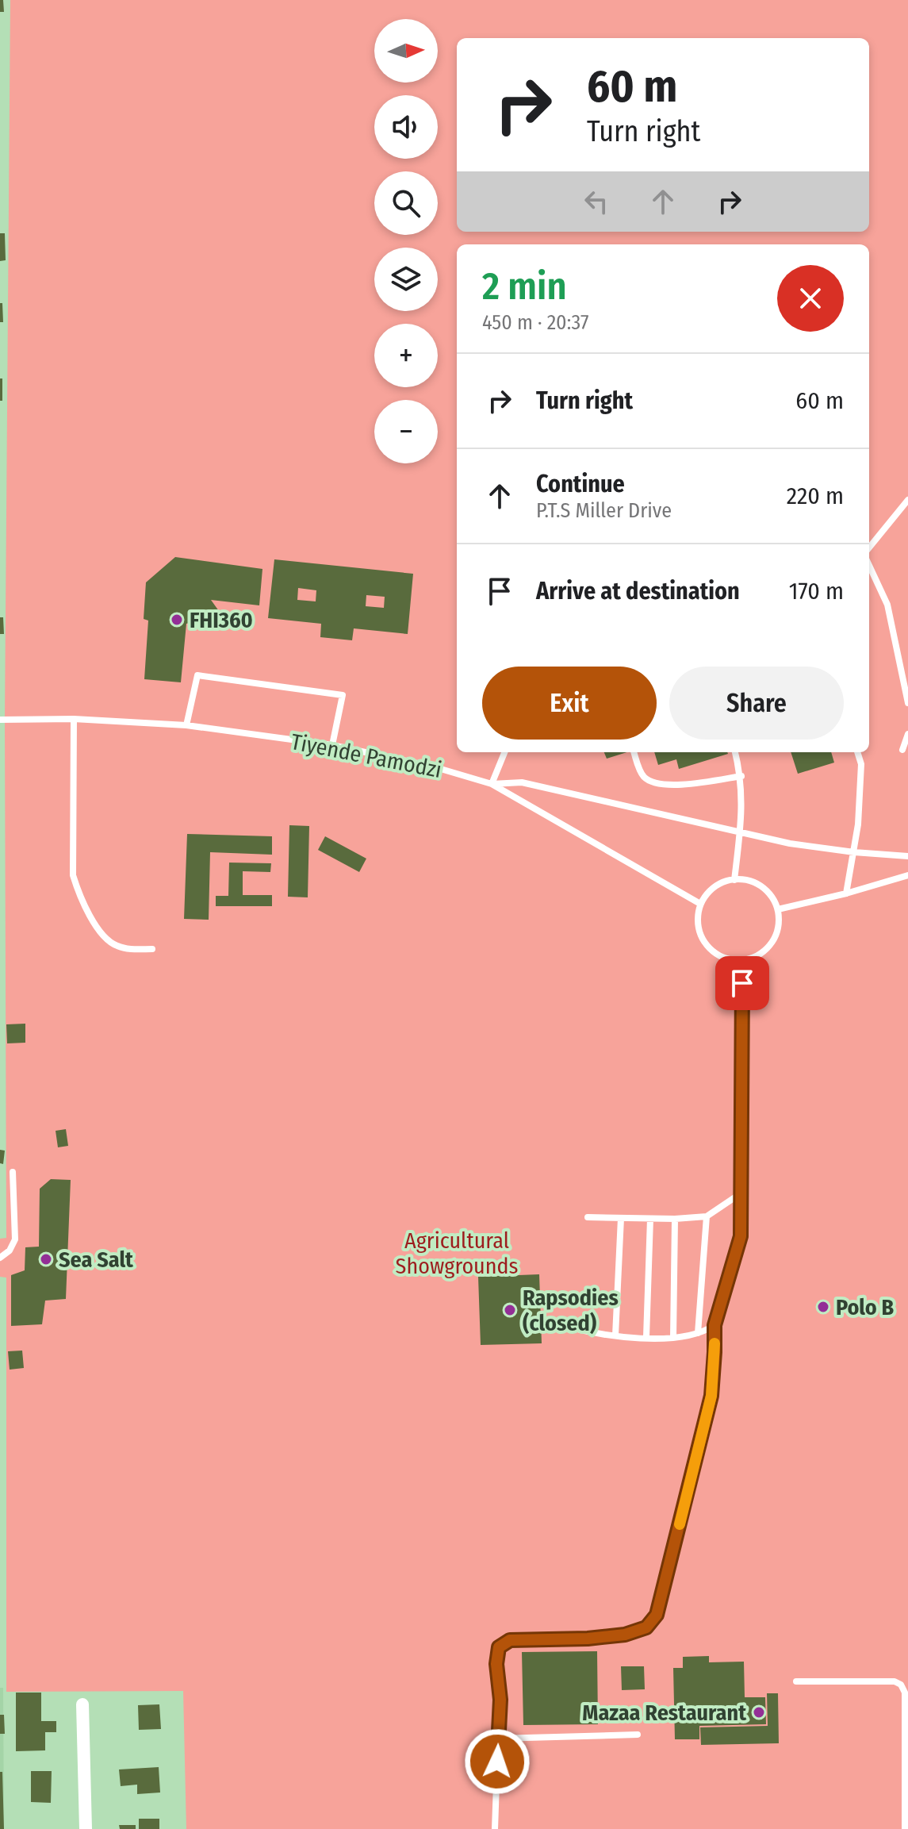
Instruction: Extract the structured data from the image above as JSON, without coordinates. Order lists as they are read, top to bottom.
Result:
{
  "streets": {
    "lane": ["Tiyende Pamodzi"]
  },
  "parks": ["Agricultural Showgrounds"],
  "places": [
    "FHI360",
    "Sea Salt",
    "Polo B",
    "Rapsodies (closed)",
    "Mazaa Restaurant"
  ],
  "north": "right",
  "page": {
    "map_buttons": ["+", "−"],
    "turn": ["60 m", "Turn right"],
    "heading": ["2 min", "450 m · 20:37"],
    "list": [
      {
        "name": "Turn right",
        "value": "60 m"
      },
      {
        "name": "Continue",
        "note": "P.T.S Miller Drive",
        "value": "220 m"
      },
      {
        "name": "Arrive at destination",
        "value": "170 m"
      }
    ],
    "buttons": ["Exit", "Share"]
  }
}
